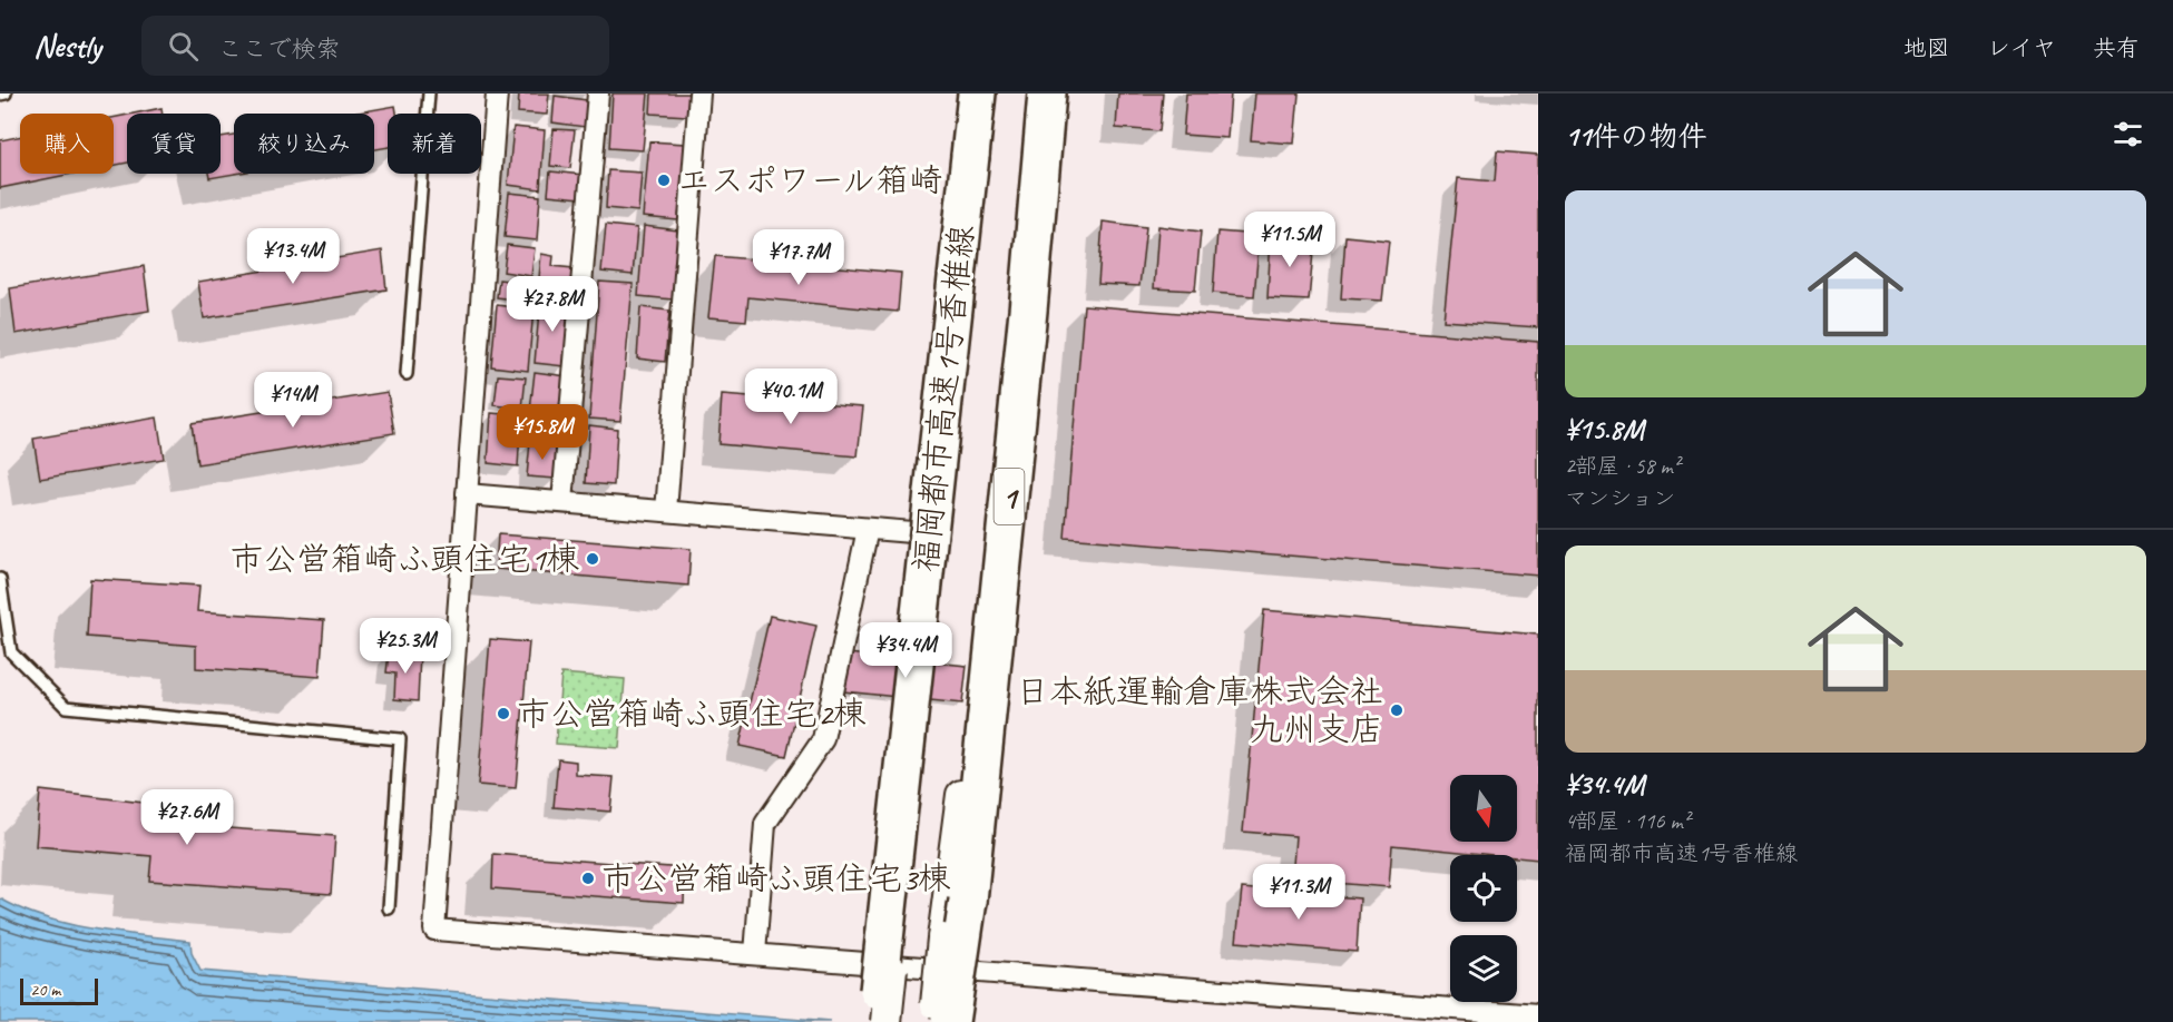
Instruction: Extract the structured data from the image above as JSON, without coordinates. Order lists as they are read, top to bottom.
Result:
{
  "streets": {
    "highway": ["福岡都市高速1号香椎線", "1"]
  },
  "places": [
    "エスポワール箱崎",
    "市公営箱崎ふ頭住宅1棟",
    "日本紙運輸倉庫株式会社 九州支店",
    "市公営箱崎ふ頭住宅2棟",
    "市公営箱崎ふ頭住宅3棟"
  ],
  "scale_bar": "20 m",
  "north": "bottom",
  "page": {
    "header": "Nestly",
    "search": "ここで検索",
    "nav": ["地図", "レイヤ", "共有"],
    "heading": "11件の物件",
    "chip": [
      "購入",
      "賃貸",
      "絞り込み",
      "新着"
    ],
    "list": [
      {
        "name": "¥15.8M",
        "note": "2部屋 · 58 m² · マンション"
      },
      {
        "name": "¥34.4M",
        "note": "4部屋 · 116 m² · 福岡都市高速1号香椎線"
      }
    ],
    "price": [
      "¥11.5M",
      "¥13.4M",
      "¥17.7M",
      "¥27.8M",
      "¥40.1M",
      "¥14M",
      "¥15.8M",
      "¥25.3M",
      "¥34.4M",
      "¥27.6M",
      "¥11.3M"
    ],
    "scale": "20 m"
  }
}
